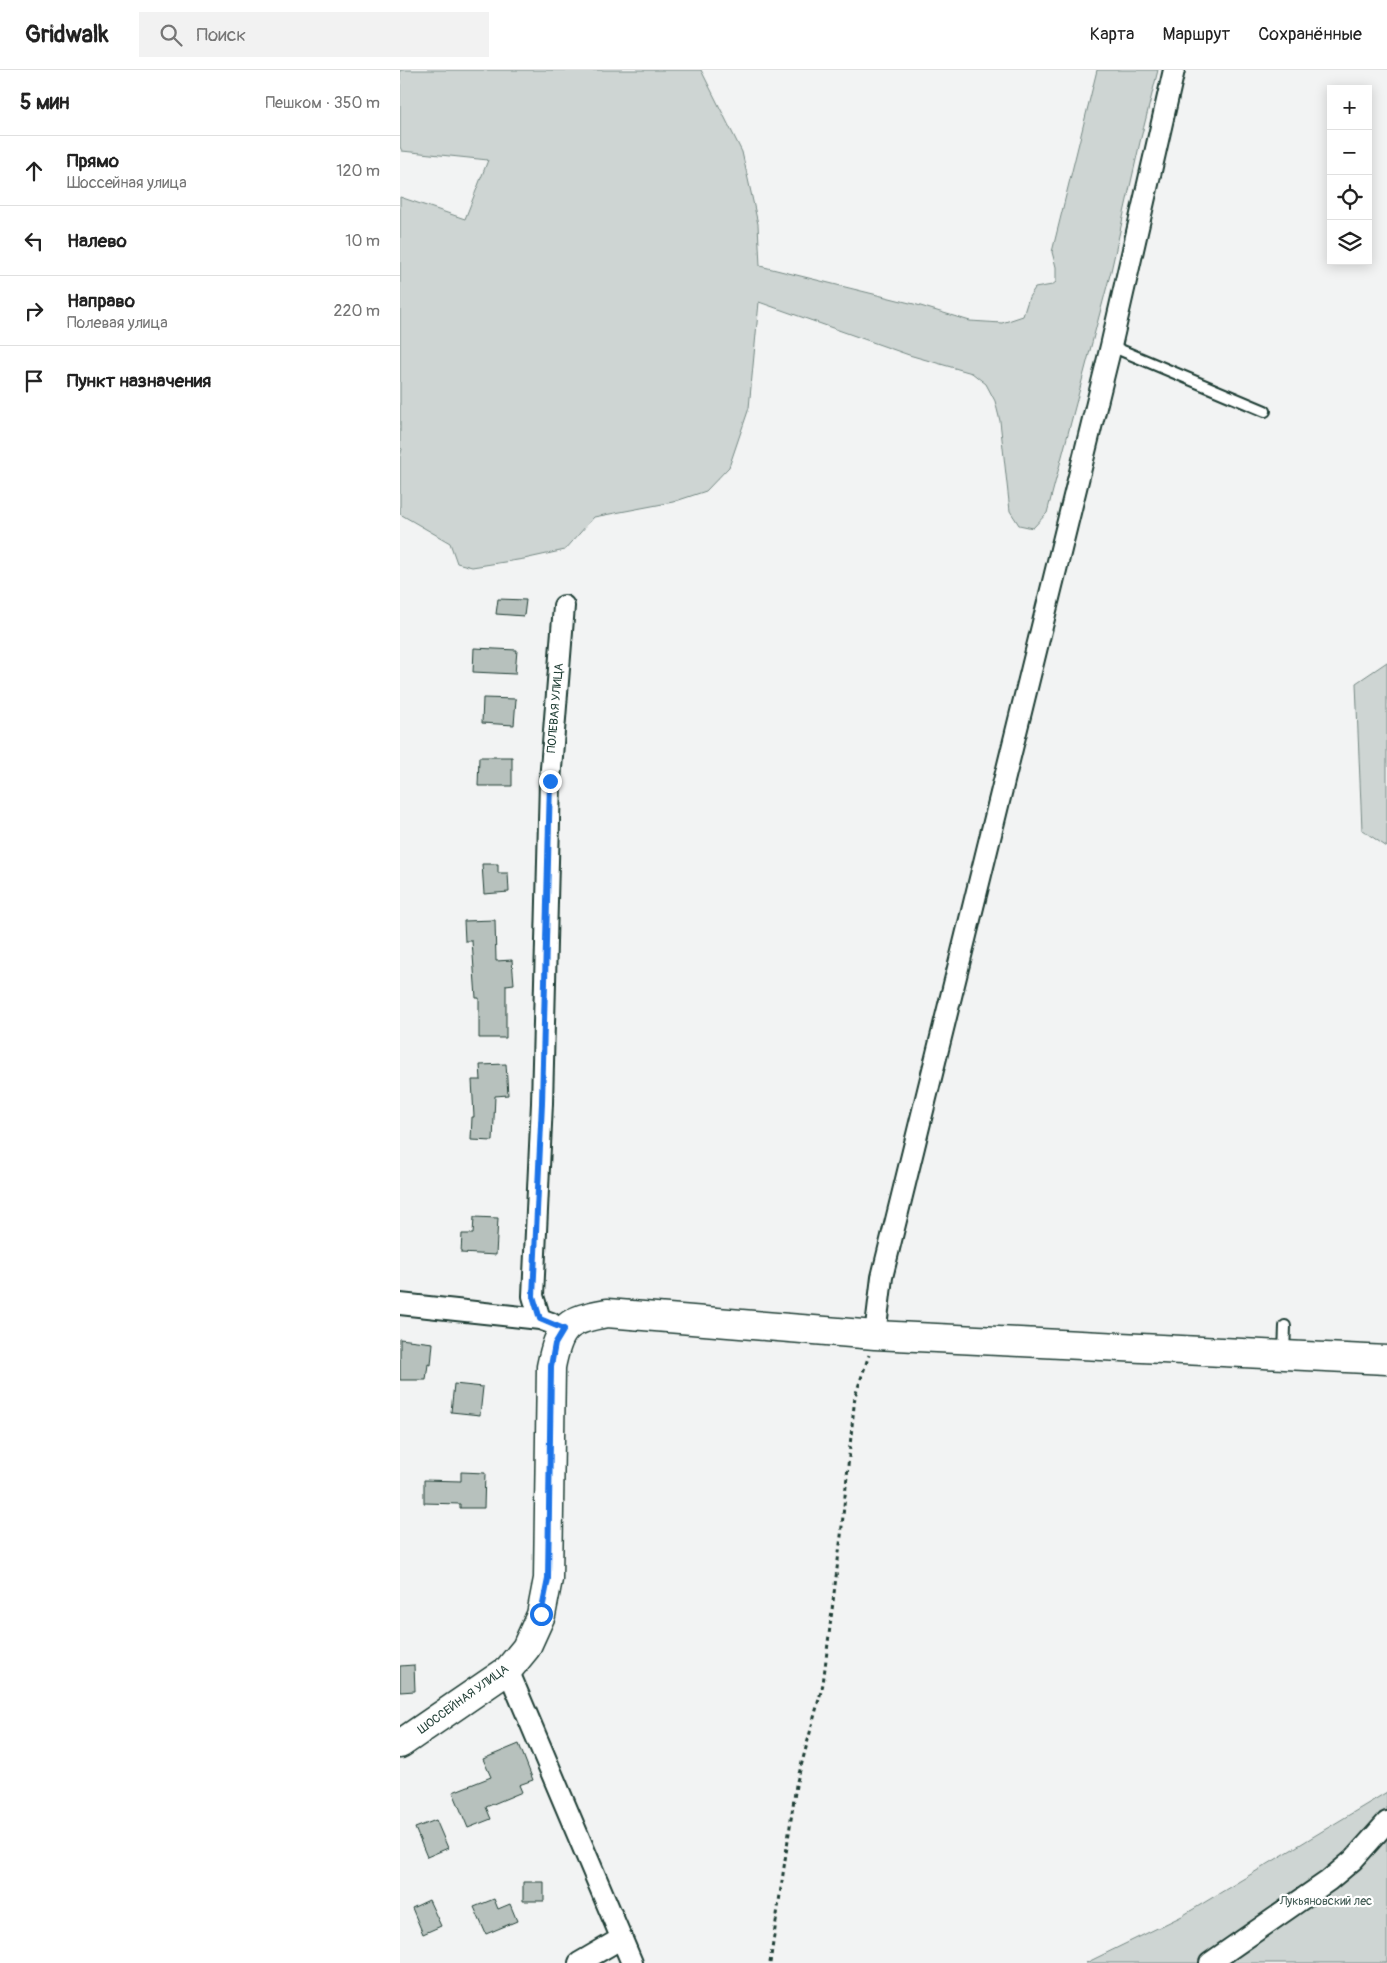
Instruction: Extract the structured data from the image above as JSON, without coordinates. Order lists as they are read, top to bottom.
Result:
{
  "streets": {
    "main road": ["ШОССЕЙНАЯ УЛИЦА"],
    "street": ["ПОЛЕВАЯ УЛИЦА"]
  },
  "crossings": [
    ["ПОЛЕВАЯ УЛИЦА", "ШОССЕЙНАЯ УЛИЦА"]
  ],
  "parks": ["Лукьяновский лес"],
  "page": {
    "header": "Gridwalk",
    "search": "Поиск",
    "nav": ["Карта", "Маршрут", "Сохранённые"],
    "heading": ["5 мин", "Пешком · 350 m"],
    "map_buttons": ["+", "−"],
    "list": [
      ["Прямо", "Шоссейная улица", "120 m"],
      ["Налево", "10 m"],
      ["Направо", "Полевая улица", "220 m"],
      "Пункт назначения"
    ]
  }
}
